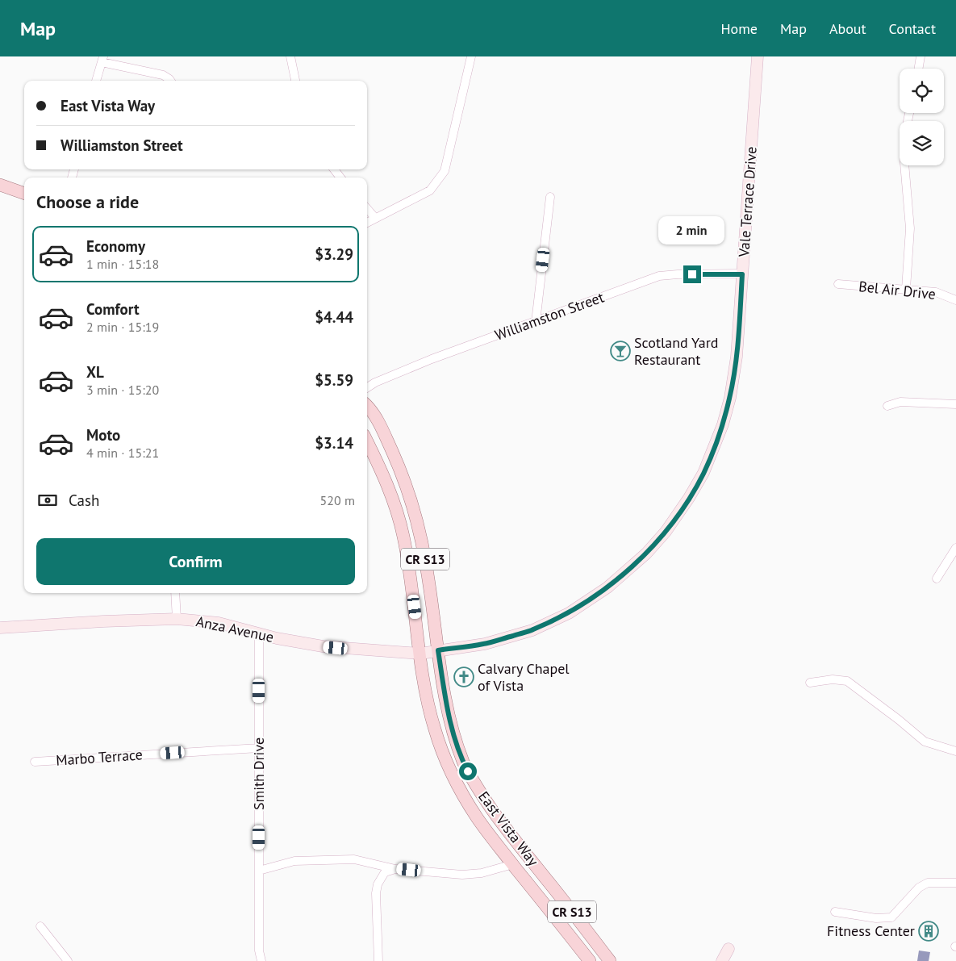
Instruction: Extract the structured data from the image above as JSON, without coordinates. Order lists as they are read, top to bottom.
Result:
{
  "streets": {
    "main road": [
      "Vale Terrace Drive",
      "CR S13",
      "Anza Avenue",
      "East Vista Way"
    ],
    "street": [
      "Bel Air Drive",
      "Williamston Street",
      "Marbo Terrace",
      "Smith Drive"
    ]
  },
  "crossings": [
    ["Vale Terrace Drive", "Williamston Street"],
    ["Vale Terrace Drive", "CR S13"],
    ["Vale Terrace Drive", "Anza Avenue"],
    ["Vale Terrace Drive", "East Vista Way"],
    ["CR S13", "Anza Avenue"],
    ["CR S13", "East Vista Way"],
    ["Anza Avenue", "Smith Drive"],
    ["Anza Avenue", "East Vista Way"],
    ["Marbo Terrace", "Smith Drive"]
  ],
  "places": {
    "bar": ["Scotland Yard Restaurant"],
    "church": ["Calvary Chapel of Vista"],
    "building": ["Fitness Center"]
  },
  "page": {
    "header": "Map",
    "nav": [
      "Home",
      "Map",
      "About",
      "Contact"
    ],
    "banner": ["East Vista Way", "Williamston Street"],
    "heading": "Choose a ride",
    "bubble": "2 min",
    "list": [
      {
        "name": "Economy",
        "note": "1 min · 15:18",
        "value": "$3.29"
      },
      {
        "name": "Comfort",
        "note": "2 min · 15:19",
        "value": "$4.44"
      },
      {
        "name": "XL",
        "note": "3 min · 15:20",
        "value": "$5.59"
      },
      {
        "name": "Moto",
        "note": "4 min · 15:21",
        "value": "$3.14"
      }
    ],
    "pay": ["Cash", "520 m"],
    "buttons": "Confirm"
  }
}
